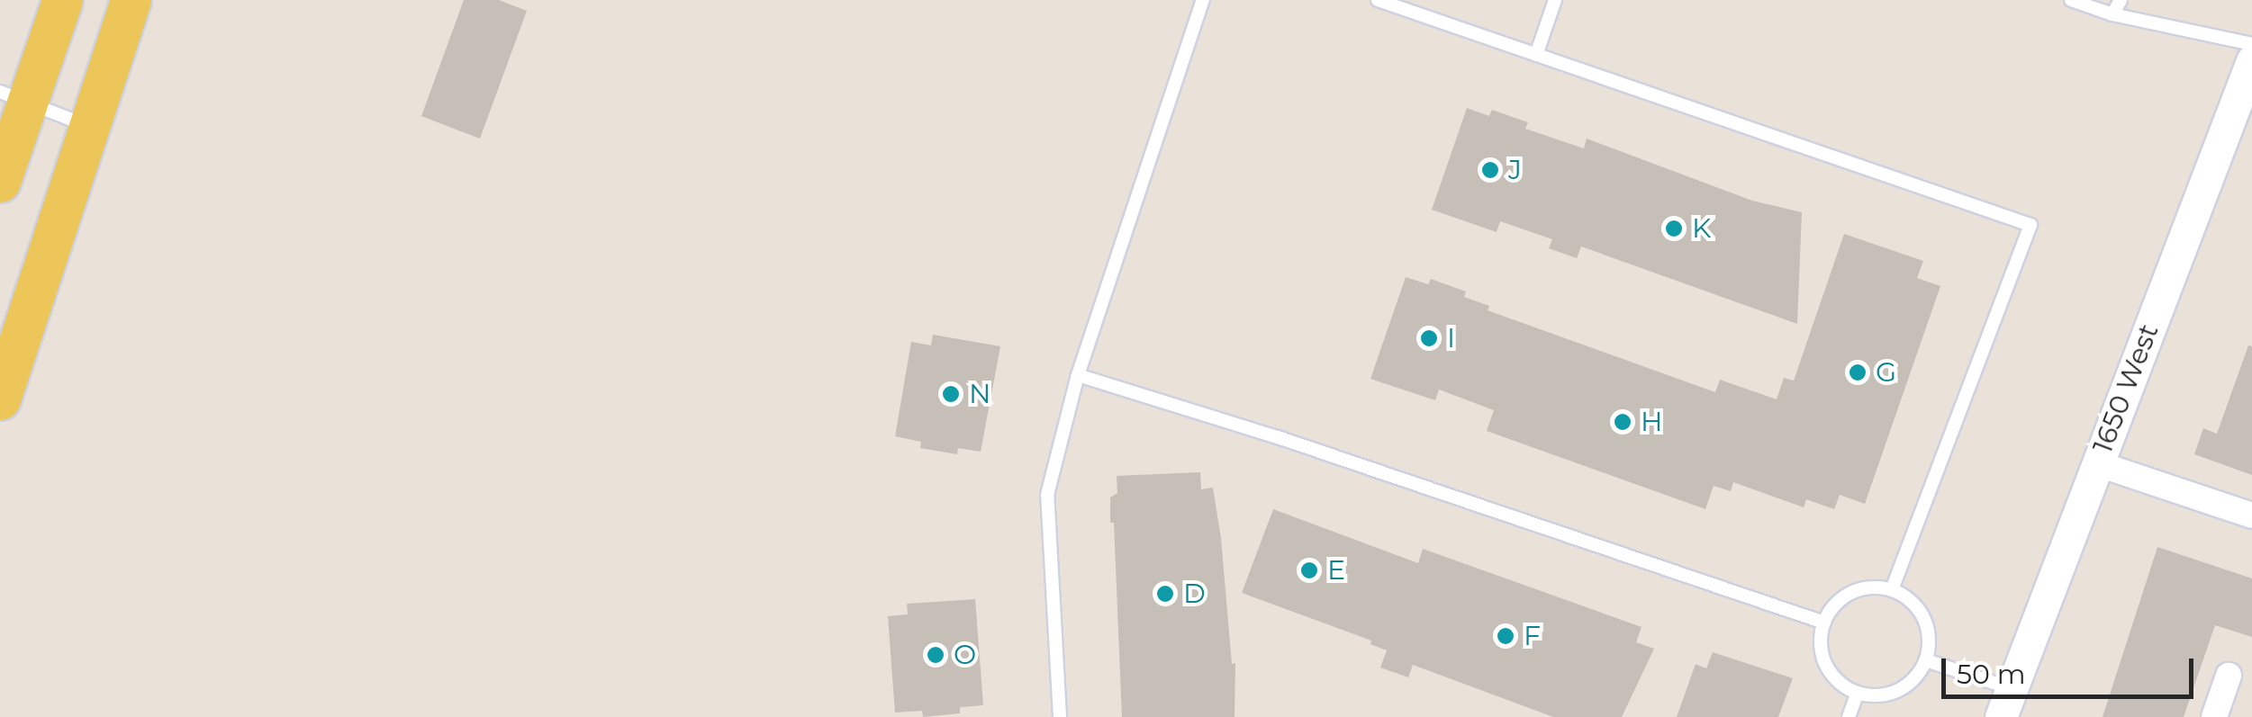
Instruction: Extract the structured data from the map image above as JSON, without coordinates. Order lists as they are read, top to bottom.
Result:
{
  "streets": {
    "street": ["1650 West"]
  },
  "places": [
    "J",
    "K",
    "I",
    "G",
    "N",
    "H",
    "E",
    "D",
    "F",
    "O"
  ],
  "scale_bar": "50 m"
}
